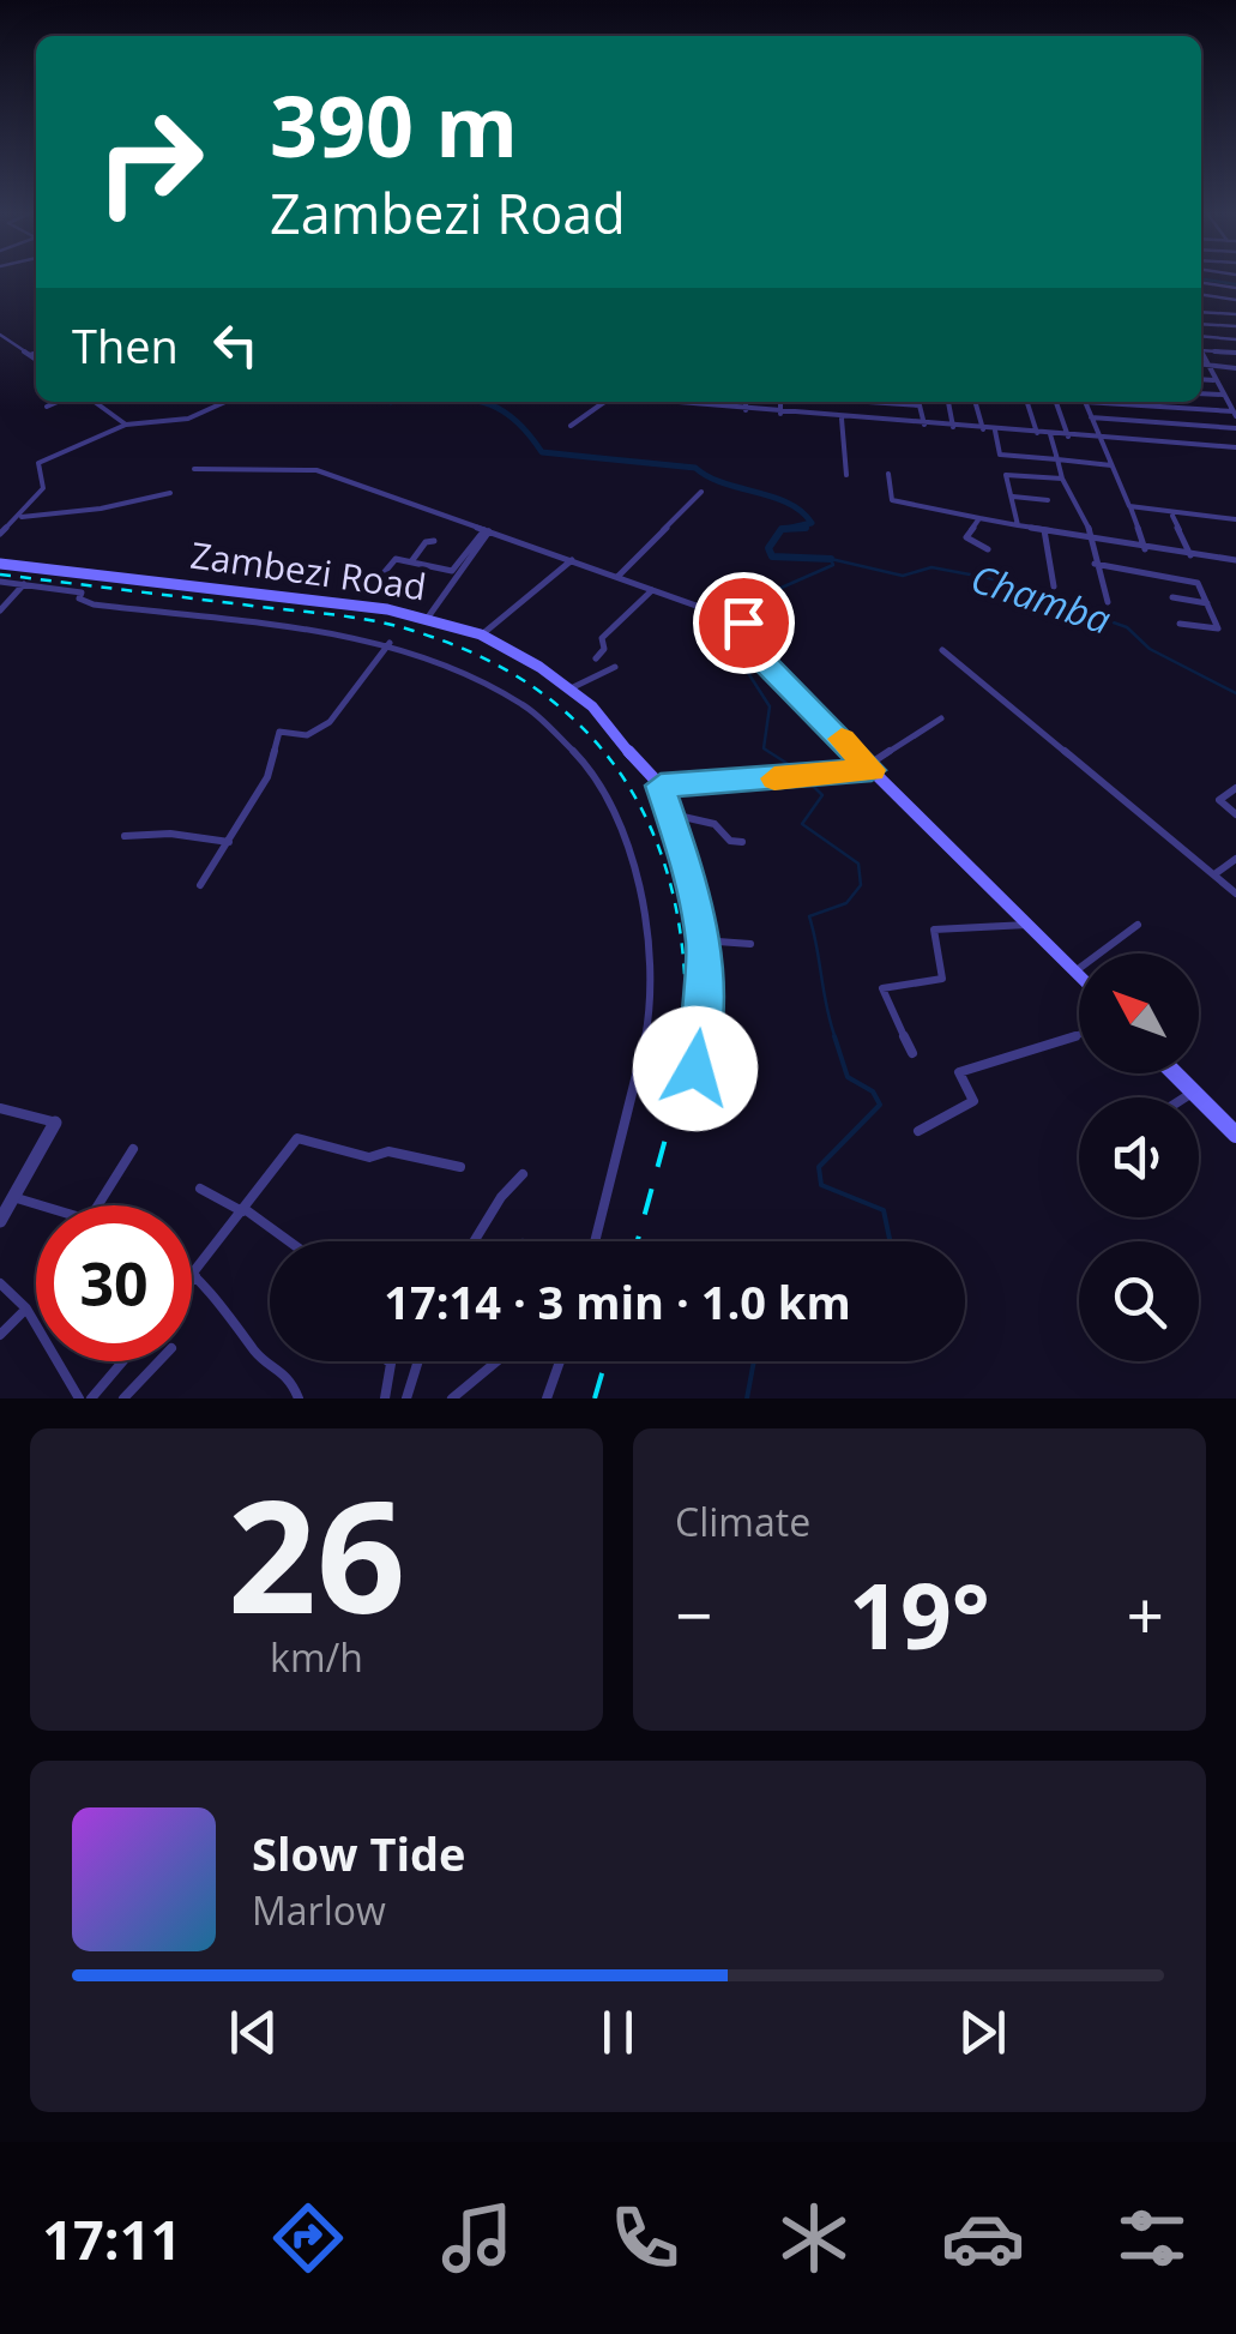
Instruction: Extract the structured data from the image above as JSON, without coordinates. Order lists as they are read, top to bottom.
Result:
{
  "streets": {
    "main road": ["Zambezi Road"]
  },
  "water": ["Chamba"],
  "north": "top left",
  "page": {
    "turn": ["390 m", "Zambezi Road"],
    "then": "Then",
    "limit": "30",
    "trip": "17:14 · 3 min · 1.0 km",
    "tile": [
      ["26", "km/h"],
      "Climate"
    ],
    "heat": ["−", "19°", "+"],
    "song": ["Slow Tide", "Marlow"],
    "tabs": "17:11"
  }
}
